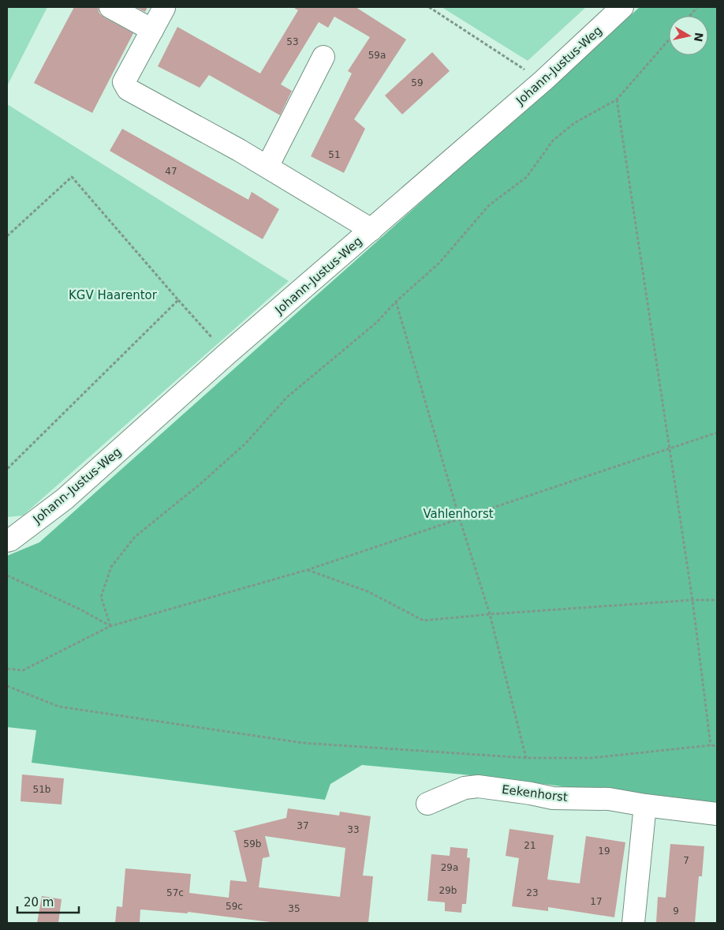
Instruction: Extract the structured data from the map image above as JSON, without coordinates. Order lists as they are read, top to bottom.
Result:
{
  "streets": {
    "street": ["Johann-Justus-Weg", "Eekenhorst"]
  },
  "parks": ["KGV Haarentor", "Vahlenhorst"],
  "house_numbers": [
    "53",
    "59a",
    "59",
    "51",
    "47",
    "51b",
    "37",
    "33",
    "59b",
    "21",
    "19",
    "7",
    "29a",
    "29b",
    "57c",
    "23",
    "17",
    "59c",
    "35",
    "9"
  ],
  "scale_bar": "20 m",
  "north": "right"
}
